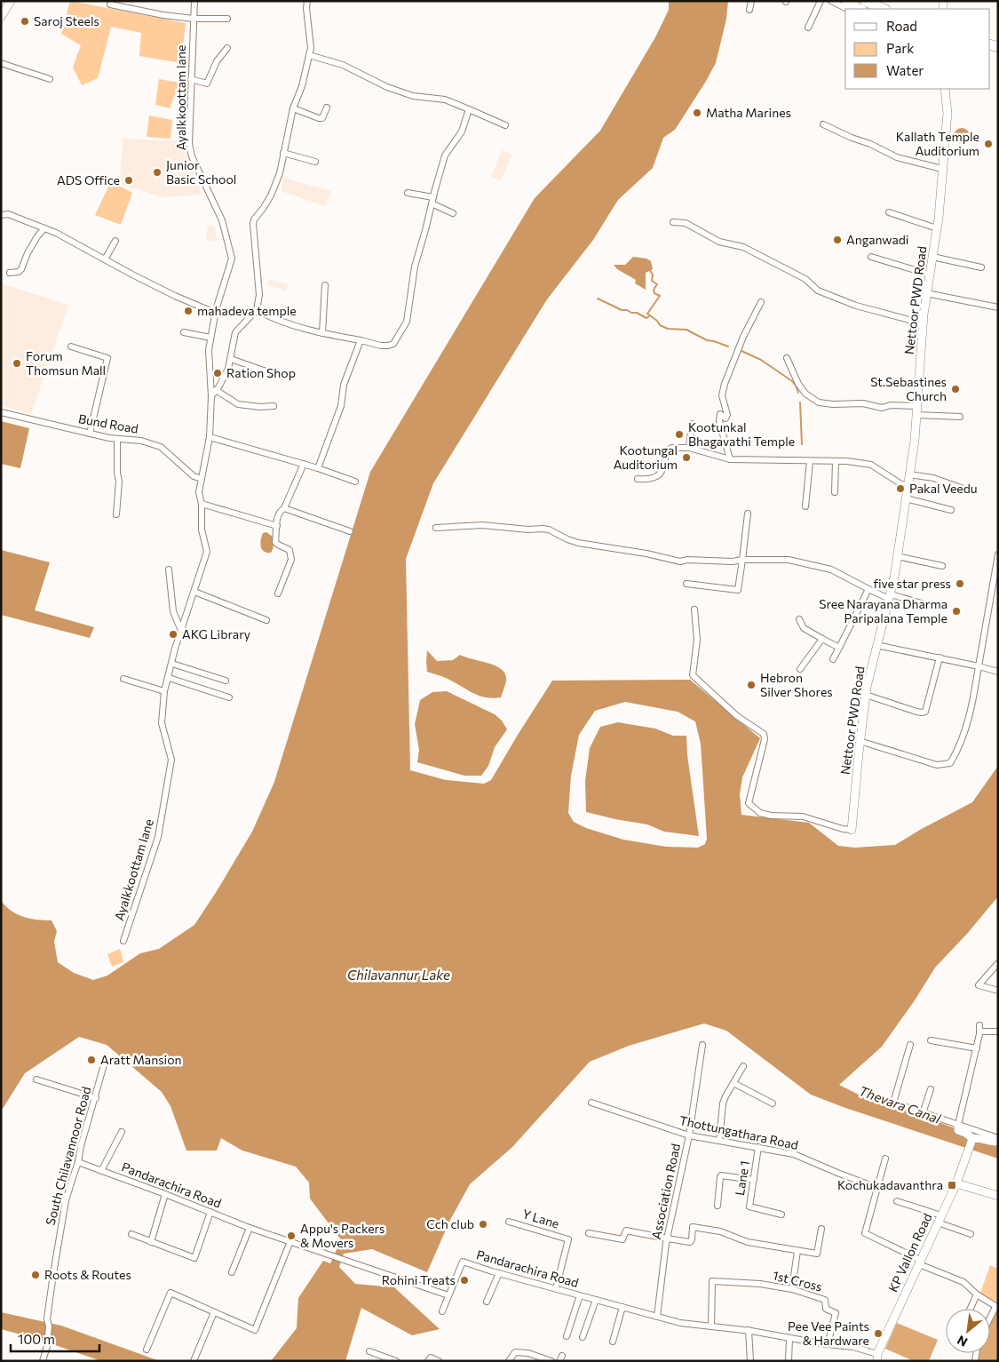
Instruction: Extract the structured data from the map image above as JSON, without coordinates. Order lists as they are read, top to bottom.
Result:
{
  "streets": {
    "street": [
      "Ayalkkoottam lane",
      "Nettoor PWD Road",
      "Bund Road",
      "Thottungathara Road",
      "South Chilavannoor Road",
      "Lane 1",
      "Pandarachira Road",
      "Association Road",
      "Y Lane",
      "KP Vallon Road",
      "1st Cross"
    ]
  },
  "crossings": [
    ["Ayalkkoottam lane", "Bund Road"],
    ["Thottungathara Road", "Lane 1"],
    ["Thottungathara Road", "Association Road"],
    ["South Chilavannoor Road", "Pandarachira Road"],
    ["Pandarachira Road", "Association Road"],
    ["Pandarachira Road", "Y Lane"],
    ["Pandarachira Road", "KP Vallon Road"],
    ["Pandarachira Road", "1st Cross"]
  ],
  "water": ["Chilavannur Lake", "Thevara Canal"],
  "places": {
    "other": [
      "Saroj Steels",
      "Matha Marines",
      "Kallath Temple Auditorium",
      "Junior Basic School",
      "ADS Office",
      "Anganwadi",
      "mahadeva temple",
      "Forum Thomsun Mall",
      "Ration Shop",
      "St.Sebastines Church",
      "Kootunkal Bhagavathi Temple",
      "Kootungal Auditorium",
      "Pakal Veedu",
      "five star press",
      "Sree Narayana Dharma Paripalana Temple",
      "AKG Library",
      "Hebron Silver Shores",
      "Aratt Mansion",
      "Cch club",
      "Appu's Packers & Movers",
      "Roots & Routes",
      "Rohini Treats",
      "Pee Vee Paints & Hardware"
    ],
    "transit": ["Kochukadavanthra"]
  },
  "legend": ["Road", "Park", "Water"],
  "scale_bar": "100 m",
  "north": "bottom left"
}
